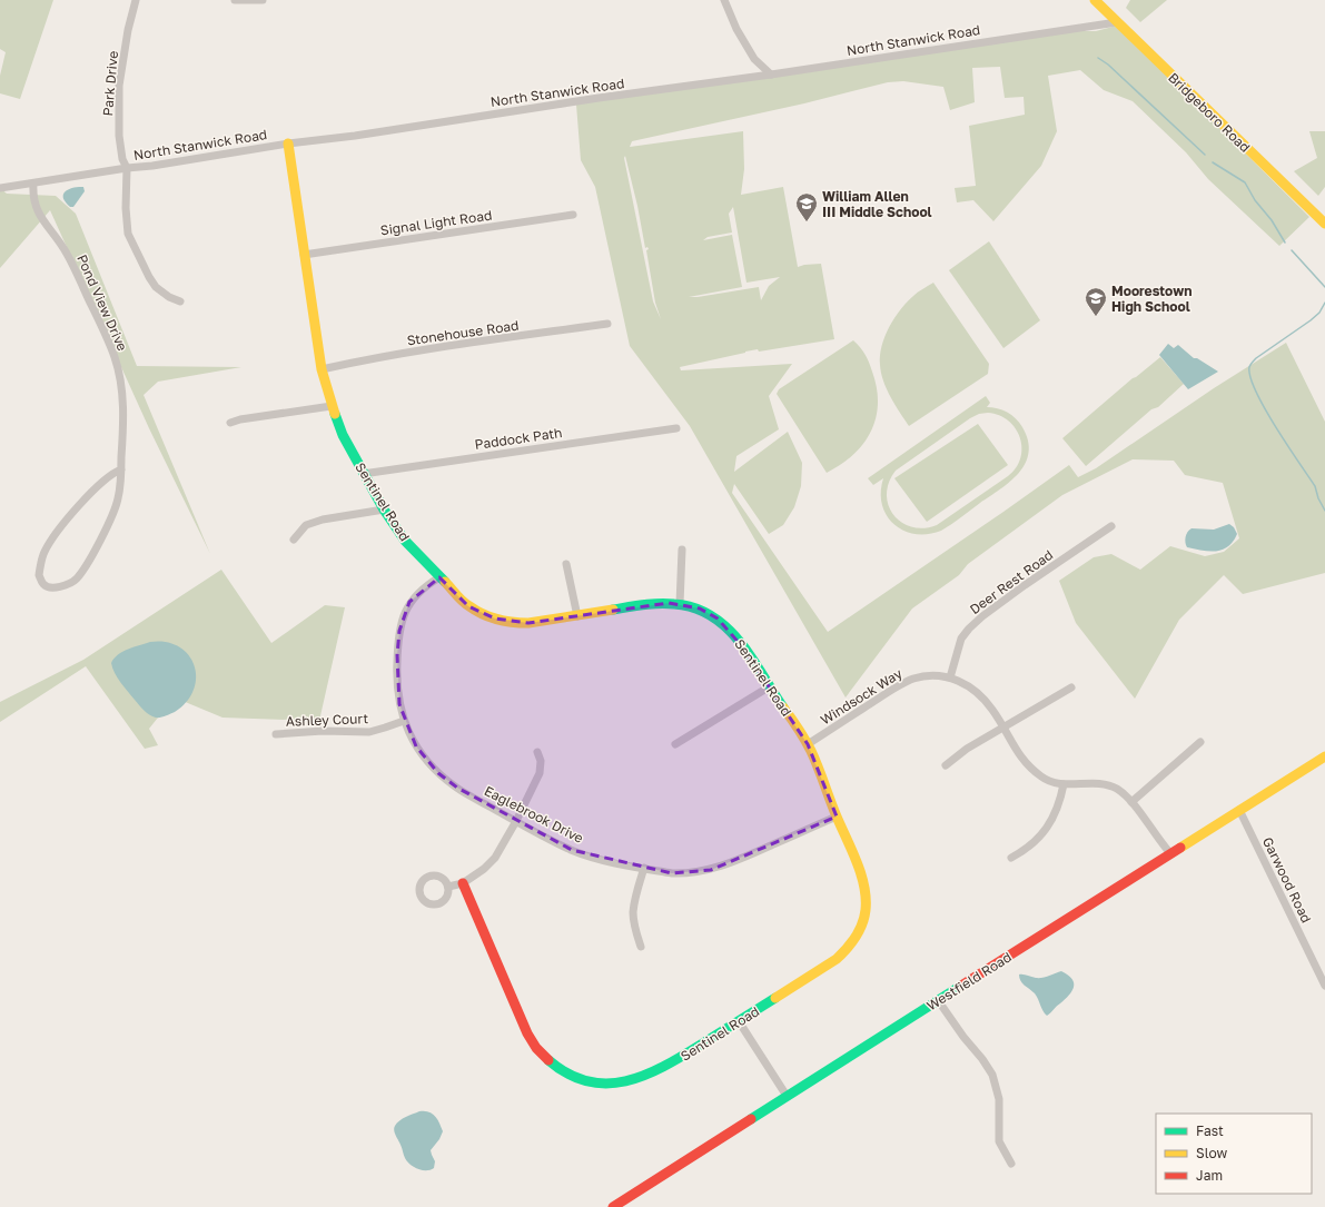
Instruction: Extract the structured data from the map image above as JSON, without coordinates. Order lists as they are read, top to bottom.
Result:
{
  "streets": {
    "street": [
      "North Stanwick Road",
      "Park Drive",
      "Bridgeboro Road",
      "Signal Light Road",
      "Pond View Drive",
      "Stonehouse Road",
      "Paddock Path",
      "Sentinel Road",
      "Deer Rest Road",
      "Windsock Way",
      "Ashley Court",
      "Eaglebrook Drive",
      "Garwood Road",
      "Westfield Road"
    ]
  },
  "crossings": [
    ["North Stanwick Road", "Park Drive"],
    ["North Stanwick Road", "Bridgeboro Road"],
    ["North Stanwick Road", "Pond View Drive"],
    ["North Stanwick Road", "Sentinel Road"],
    ["Signal Light Road", "Sentinel Road"],
    ["Stonehouse Road", "Sentinel Road"],
    ["Paddock Path", "Sentinel Road"],
    ["Sentinel Road", "Windsock Way"],
    ["Sentinel Road", "Eaglebrook Drive"],
    ["Deer Rest Road", "Windsock Way"],
    ["Windsock Way", "Westfield Road"],
    ["Ashley Court", "Eaglebrook Drive"],
    ["Garwood Road", "Westfield Road"]
  ],
  "places": {
    "school or university": ["William Allen III Middle School", "Moorestown High School"]
  },
  "legend": ["Fast", "Slow", "Jam"]
}
